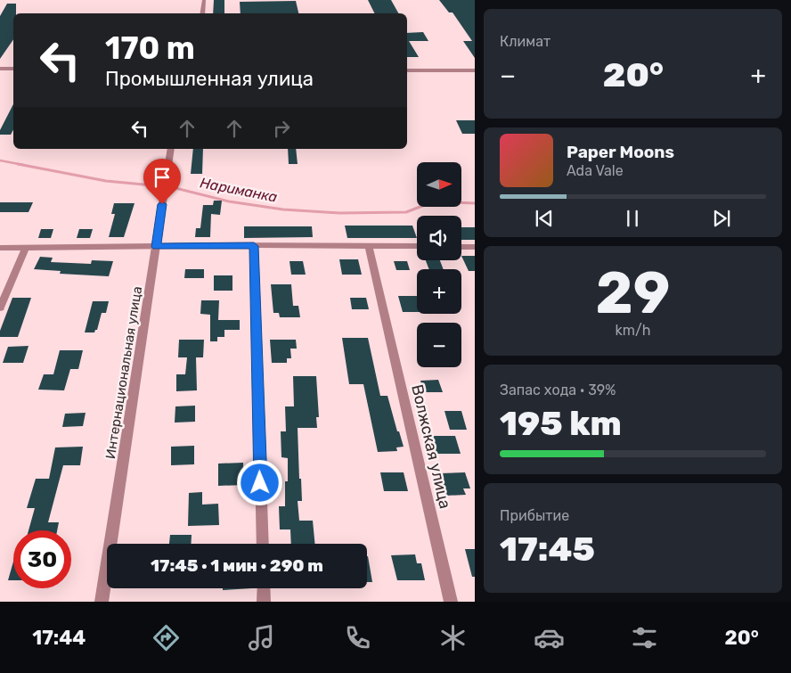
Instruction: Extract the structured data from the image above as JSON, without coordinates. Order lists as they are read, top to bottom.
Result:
{
  "streets": {
    "street": ["Интернациональная улица", "Волжская улица"]
  },
  "water": ["Нариманка"],
  "north": "right",
  "page": {
    "tile": [
      "Климат",
      ["29", "km/h"],
      ["Запас хода · 39%", "195 km"],
      ["Прибытие", "17:45"]
    ],
    "turn": ["170 m", "Промышленная улица"],
    "heat": ["−", "20°", "+"],
    "song": ["Paper Moons", "Ada Vale"],
    "map_buttons": ["+", "−"],
    "limit": "30",
    "trip": "17:45 · 1 мин · 290 m",
    "tabs": ["17:44", "20°"]
  }
}
